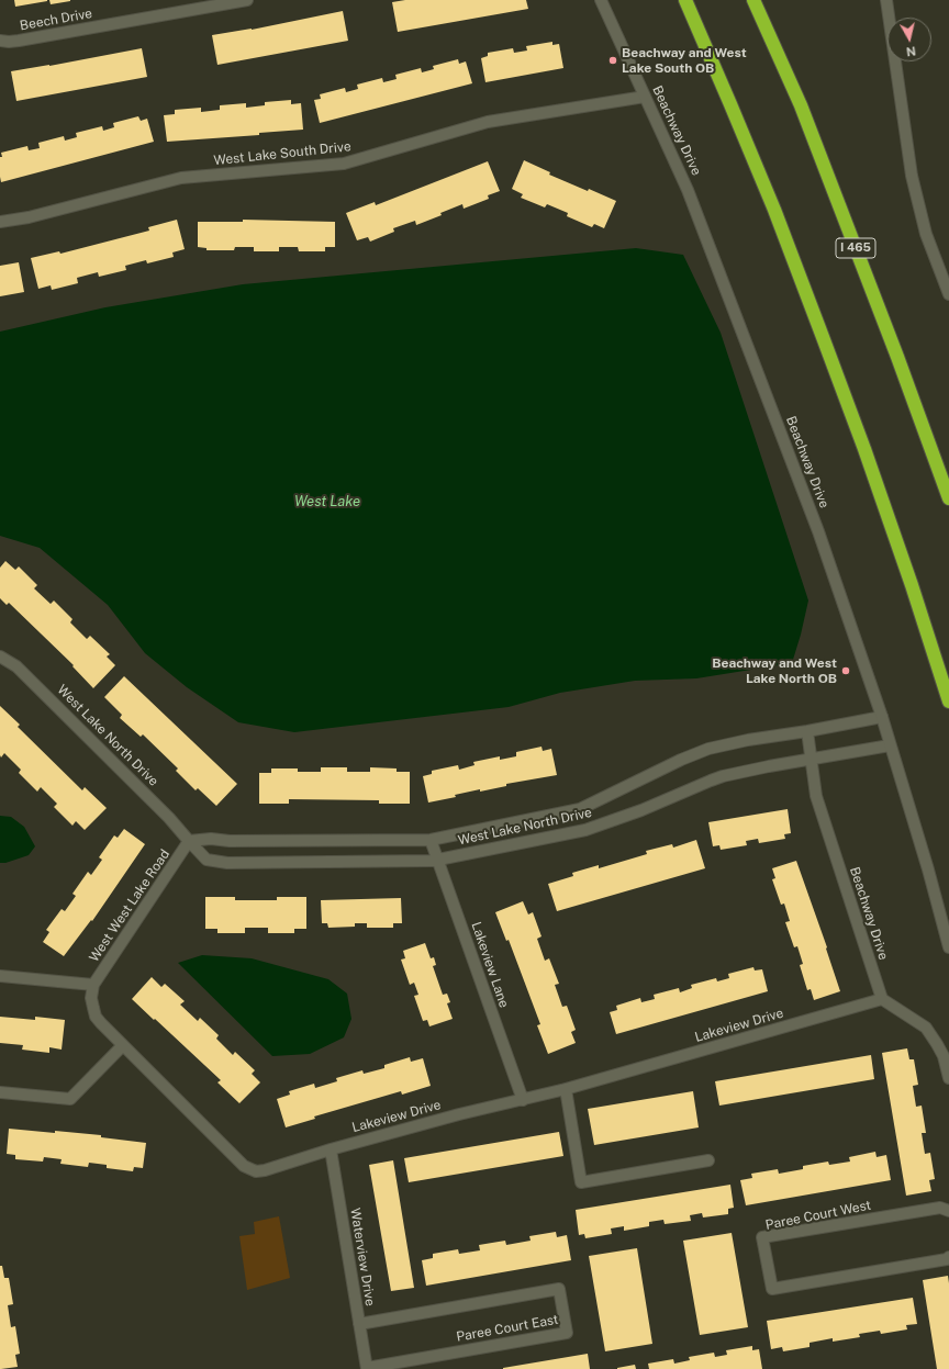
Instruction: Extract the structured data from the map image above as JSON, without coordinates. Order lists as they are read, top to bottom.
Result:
{
  "streets": {
    "highway": ["I 465"],
    "street": [
      "Beech Drive",
      "Beachway Drive",
      "West Lake South Drive",
      "West Lake North Drive",
      "West West Lake Road",
      "Lakeview Lane",
      "Lakeview Drive",
      "Paree Court West",
      "Waterview Drive",
      "Paree Court East"
    ]
  },
  "crossings": [
    ["Beachway Drive", "West Lake South Drive"],
    ["Beachway Drive", "West Lake North Drive"],
    ["Beachway Drive", "Lakeview Drive"],
    ["West Lake North Drive", "West West Lake Road"],
    ["West Lake North Drive", "Lakeview Lane"],
    ["West West Lake Road", "Lakeview Drive"],
    ["Lakeview Lane", "Lakeview Drive"],
    ["Lakeview Drive", "Waterview Drive"],
    ["Waterview Drive", "Paree Court East"]
  ],
  "water": ["West Lake"],
  "places": ["Beachway and West Lake South OB", "Beachway and West Lake North OB"],
  "north": "bottom"
}
